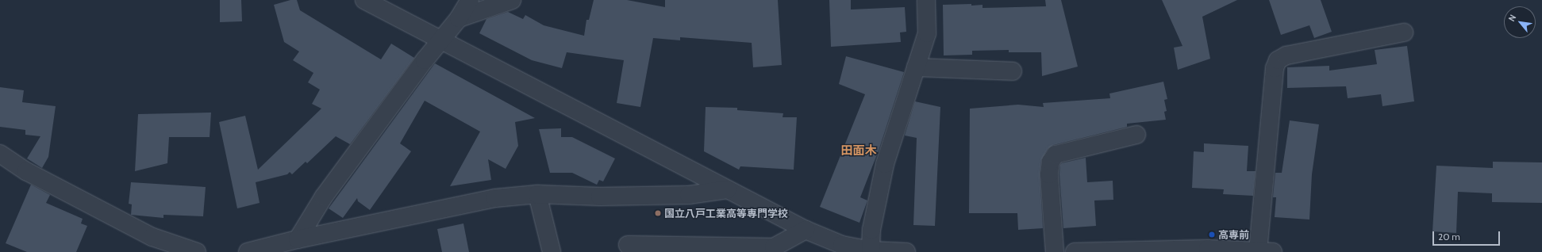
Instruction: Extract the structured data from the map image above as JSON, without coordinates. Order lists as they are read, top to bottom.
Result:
{
  "districts": ["田面木"],
  "places": ["国立八戸工業高等専門学校", "高専前"],
  "scale_bar": "20 m",
  "north": "top left"
}
